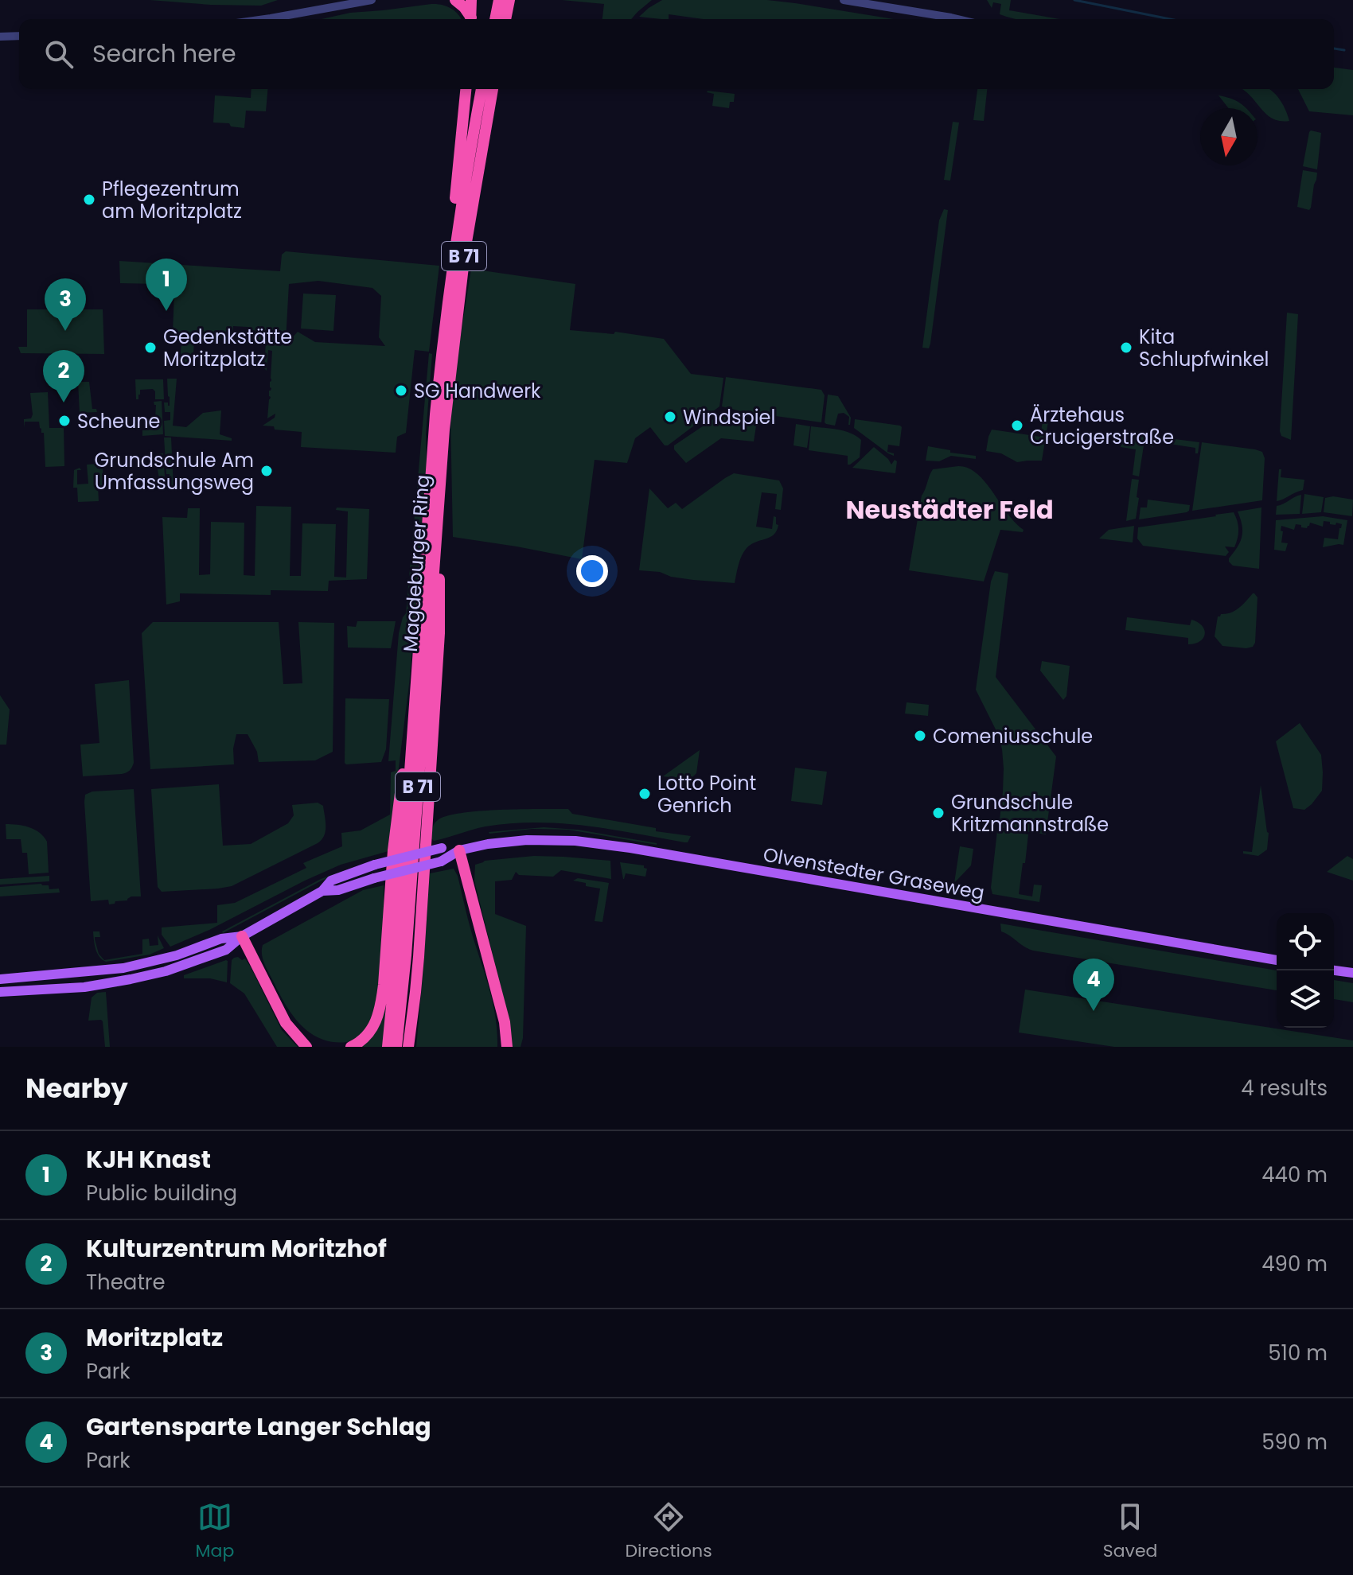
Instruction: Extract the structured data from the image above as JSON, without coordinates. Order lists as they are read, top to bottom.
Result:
{
  "streets": {
    "highway": ["B 71", "Magdeburger Ring"],
    "main road": ["Olvenstedter Graseweg"]
  },
  "districts": ["Neustädter Feld"],
  "places": [
    "Pflegezentrum am Moritzplatz",
    "Gedenkstätte Moritzplatz",
    "Kita Schlupfwinkel",
    "SG Handwerk",
    "Windspiel",
    "Scheune",
    "Ärztehaus Crucigerstraße",
    "Grundschule Am Umfassungsweg",
    "Comeniusschule",
    "Lotto Point Genrich",
    "Grundschule Kritzmannstraße"
  ],
  "north": "bottom",
  "page": {
    "search": "Search here",
    "pins": [
      "1",
      "3",
      "2",
      "4"
    ],
    "heading": ["Nearby", "4 results"],
    "list": [
      {
        "mark": "1",
        "name": "KJH Knast",
        "note": "Public building",
        "value": "440 m"
      },
      {
        "mark": "2",
        "name": "Kulturzentrum Moritzhof",
        "note": "Theatre",
        "value": "490 m"
      },
      {
        "mark": "3",
        "name": "Moritzplatz",
        "note": "Park",
        "value": "510 m"
      },
      {
        "mark": "4",
        "name": "Gartensparte Langer Schlag",
        "note": "Park",
        "value": "590 m"
      }
    ],
    "nav": ["Map", "Directions", "Saved"]
  }
}
